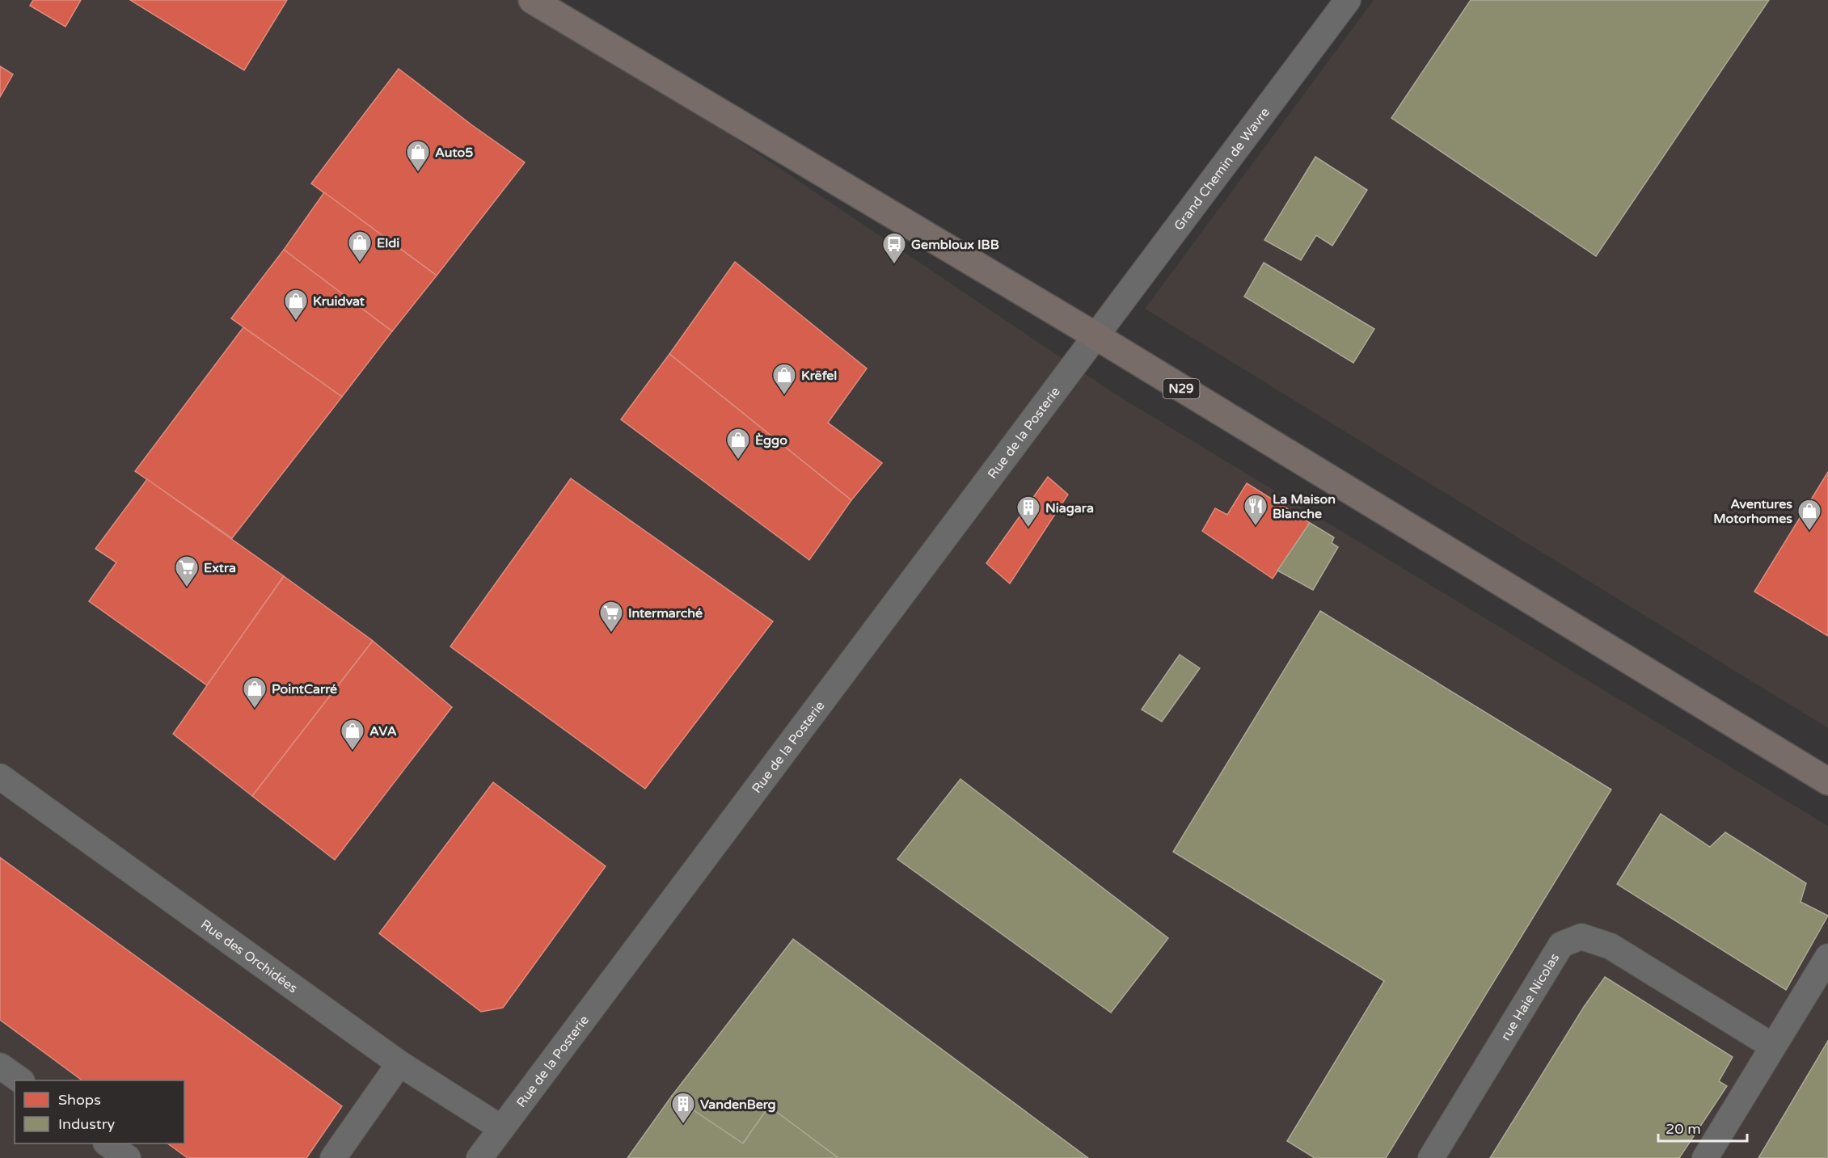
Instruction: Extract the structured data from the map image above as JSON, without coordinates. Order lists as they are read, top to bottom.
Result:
{
  "streets": {
    "main road": ["N29"],
    "street": [
      "Grand Chemin de Wavre",
      "Rue de la Posterie",
      "Rue des Orchidées",
      "rue Haie Nicolas"
    ]
  },
  "crossings": [
    ["Grand Chemin de Wavre", "N29"],
    ["Grand Chemin de Wavre", "Rue de la Posterie"],
    ["N29", "Rue de la Posterie"],
    ["Rue de la Posterie", "Rue des Orchidées"]
  ],
  "places": {
    "shop": [
      "Auto5",
      "Eldi",
      "Kruidvat",
      "Krëfel",
      "Èggo",
      "Aventures Motorhomes",
      "PointCarré",
      "AVA"
    ],
    "bus stop": ["Gembloux IBB"],
    "restaurant": ["La Maison Blanche"],
    "building": ["Niagara", "VandenBerg"],
    "supermarket": ["Extra", "Intermarché"]
  },
  "legend": ["Shops", "Industry"],
  "scale_bar": "20 m"
}
